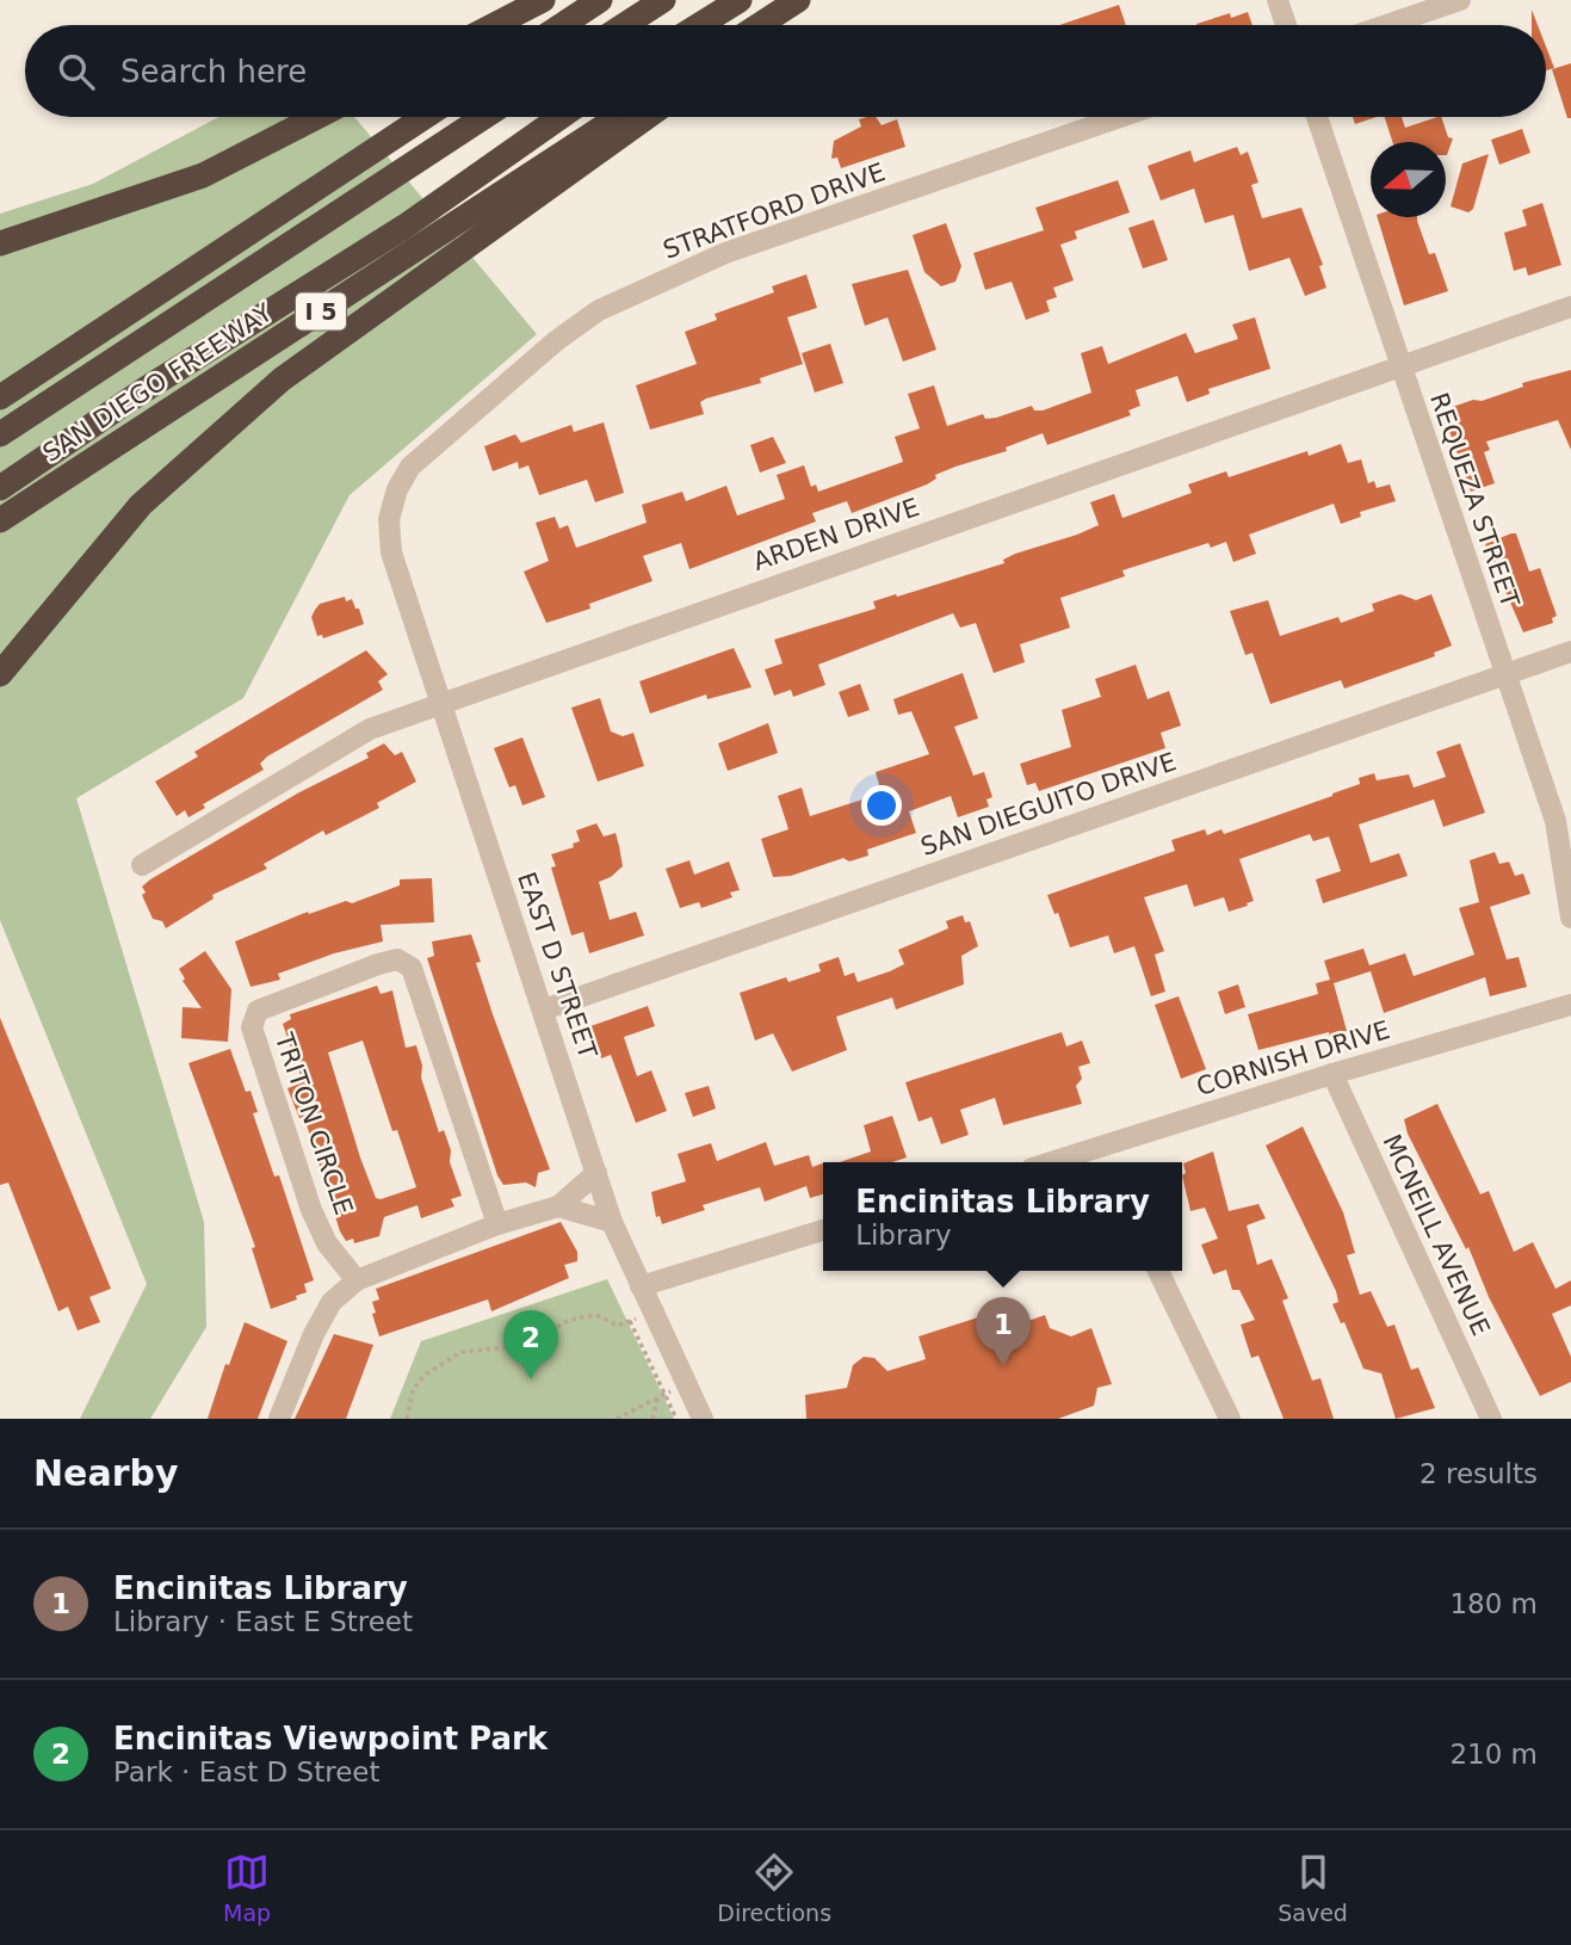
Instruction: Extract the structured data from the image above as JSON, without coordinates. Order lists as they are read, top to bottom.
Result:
{
  "streets": {
    "highway": ["I 5", "SAN DIEGO FREEWAY"],
    "street": [
      "STRATFORD DRIVE",
      "REQUEZA STREET",
      "ARDEN DRIVE",
      "SAN DIEGUITO DRIVE",
      "EAST D STREET",
      "CORNISH DRIVE",
      "TRITON CIRCLE",
      "MCNEILL AVENUE"
    ]
  },
  "crossings": [
    ["STRATFORD DRIVE", "EAST D STREET"],
    ["REQUEZA STREET", "ARDEN DRIVE"],
    ["REQUEZA STREET", "SAN DIEGUITO DRIVE"],
    ["ARDEN DRIVE", "EAST D STREET"],
    ["SAN DIEGUITO DRIVE", "EAST D STREET"],
    ["CORNISH DRIVE", "MCNEILL AVENUE"]
  ],
  "north": "left",
  "page": {
    "search": "Search here",
    "popup": ["Encinitas Library", "Library"],
    "pins": ["1", "2"],
    "heading": ["Nearby", "2 results"],
    "list": [
      {
        "mark": "1",
        "name": "Encinitas Library",
        "note": "Library · East E Street",
        "value": "180 m"
      },
      {
        "mark": "2",
        "name": "Encinitas Viewpoint Park",
        "note": "Park · East D Street",
        "value": "210 m"
      }
    ],
    "nav": ["Map", "Directions", "Saved"]
  }
}
